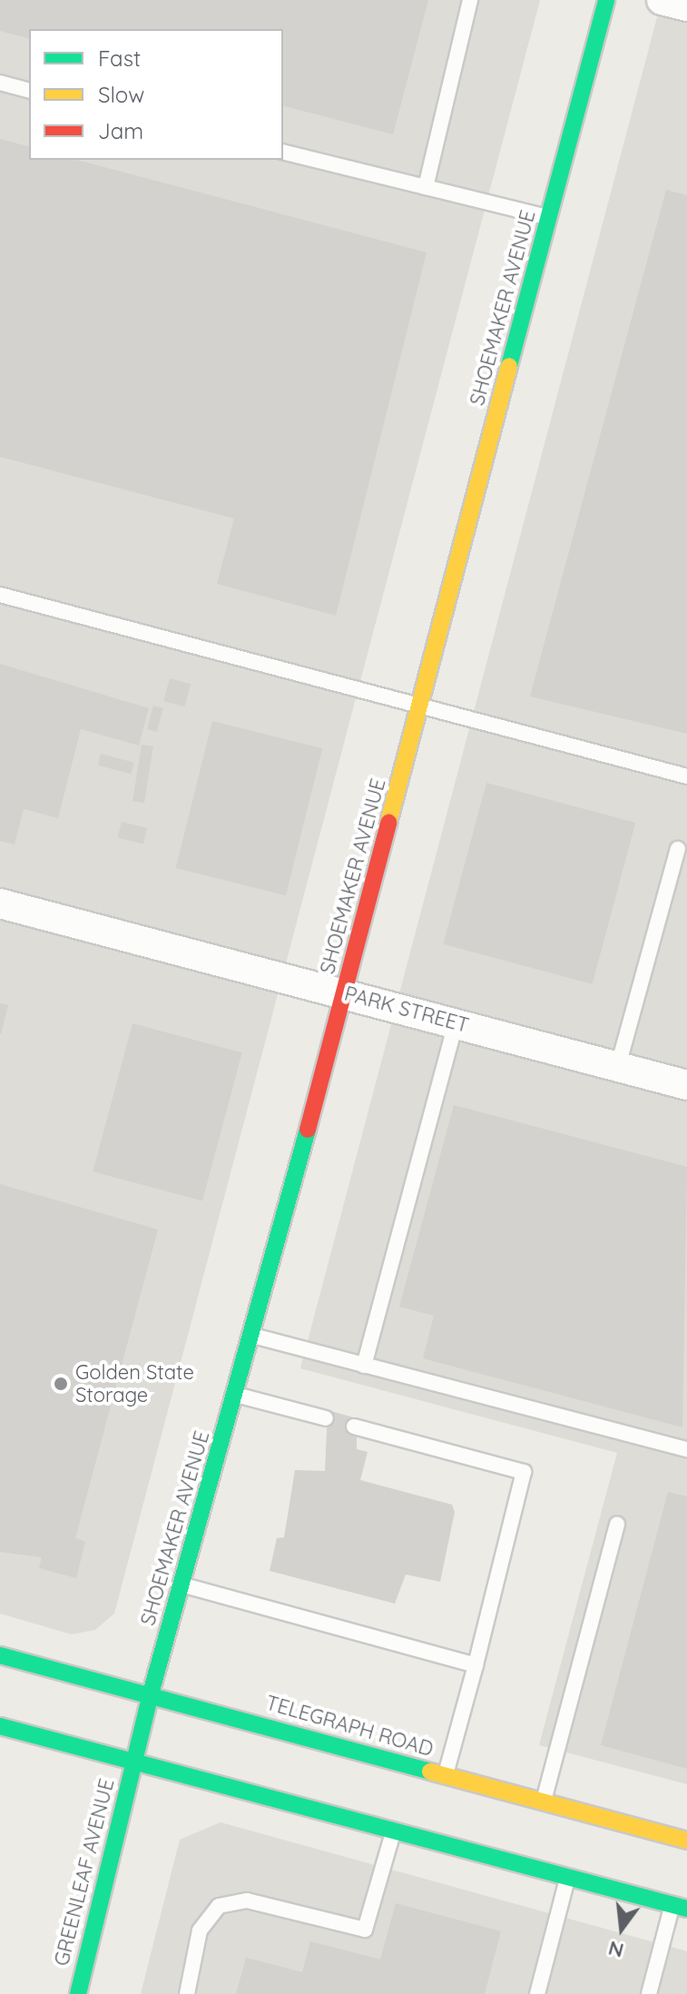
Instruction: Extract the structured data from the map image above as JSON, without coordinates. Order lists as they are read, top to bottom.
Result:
{
  "streets": {
    "main road": ["SHOEMAKER AVENUE", "TELEGRAPH ROAD", "GREENLEAF AVENUE"],
    "street": ["PARK STREET"]
  },
  "crossings": [
    ["SHOEMAKER AVENUE", "PARK STREET"],
    ["SHOEMAKER AVENUE", "TELEGRAPH ROAD"],
    ["SHOEMAKER AVENUE", "GREENLEAF AVENUE"]
  ],
  "places": ["Golden State Storage"],
  "legend": ["Fast", "Slow", "Jam"],
  "north": "bottom"
}
